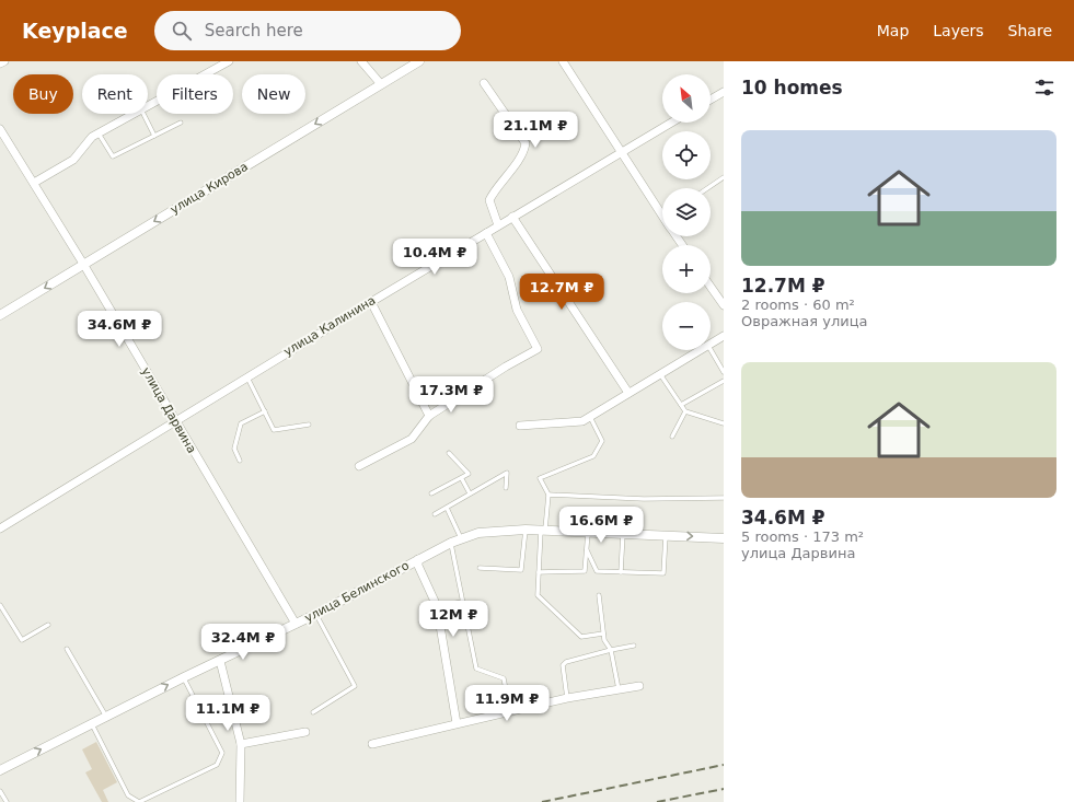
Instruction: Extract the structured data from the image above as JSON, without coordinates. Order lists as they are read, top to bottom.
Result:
{
  "streets": {
    "street": [
      "улица Кирова",
      "улица Калинина",
      "улица Дарвина",
      "улица Белинского"
    ]
  },
  "crossings": [
    ["улица Кирова", "улица Дарвина"],
    ["улица Калинина", "улица Дарвина"],
    ["улица Дарвина", "улица Белинского"]
  ],
  "one_way": ["улица Кирова"],
  "north": "top left",
  "page": {
    "header": "Keyplace",
    "search": "Search here",
    "nav": ["Map", "Layers", "Share"],
    "heading": "10 homes",
    "map_buttons": ["+", "−"],
    "chip": [
      "Buy",
      "Rent",
      "Filters",
      "New"
    ],
    "price": [
      "21.1M ₽",
      "10.4M ₽",
      "12.7M ₽",
      "34.6M ₽",
      "17.3M ₽",
      "16.6M ₽",
      "12M ₽",
      "32.4M ₽",
      "11.9M ₽",
      "11.1M ₽"
    ],
    "list": [
      {
        "name": "12.7M ₽",
        "note": "2 rooms · 60 m² · Овражная улица"
      },
      {
        "name": "34.6M ₽",
        "note": "5 rooms · 173 m² · улица Дарвина"
      }
    ]
  }
}
